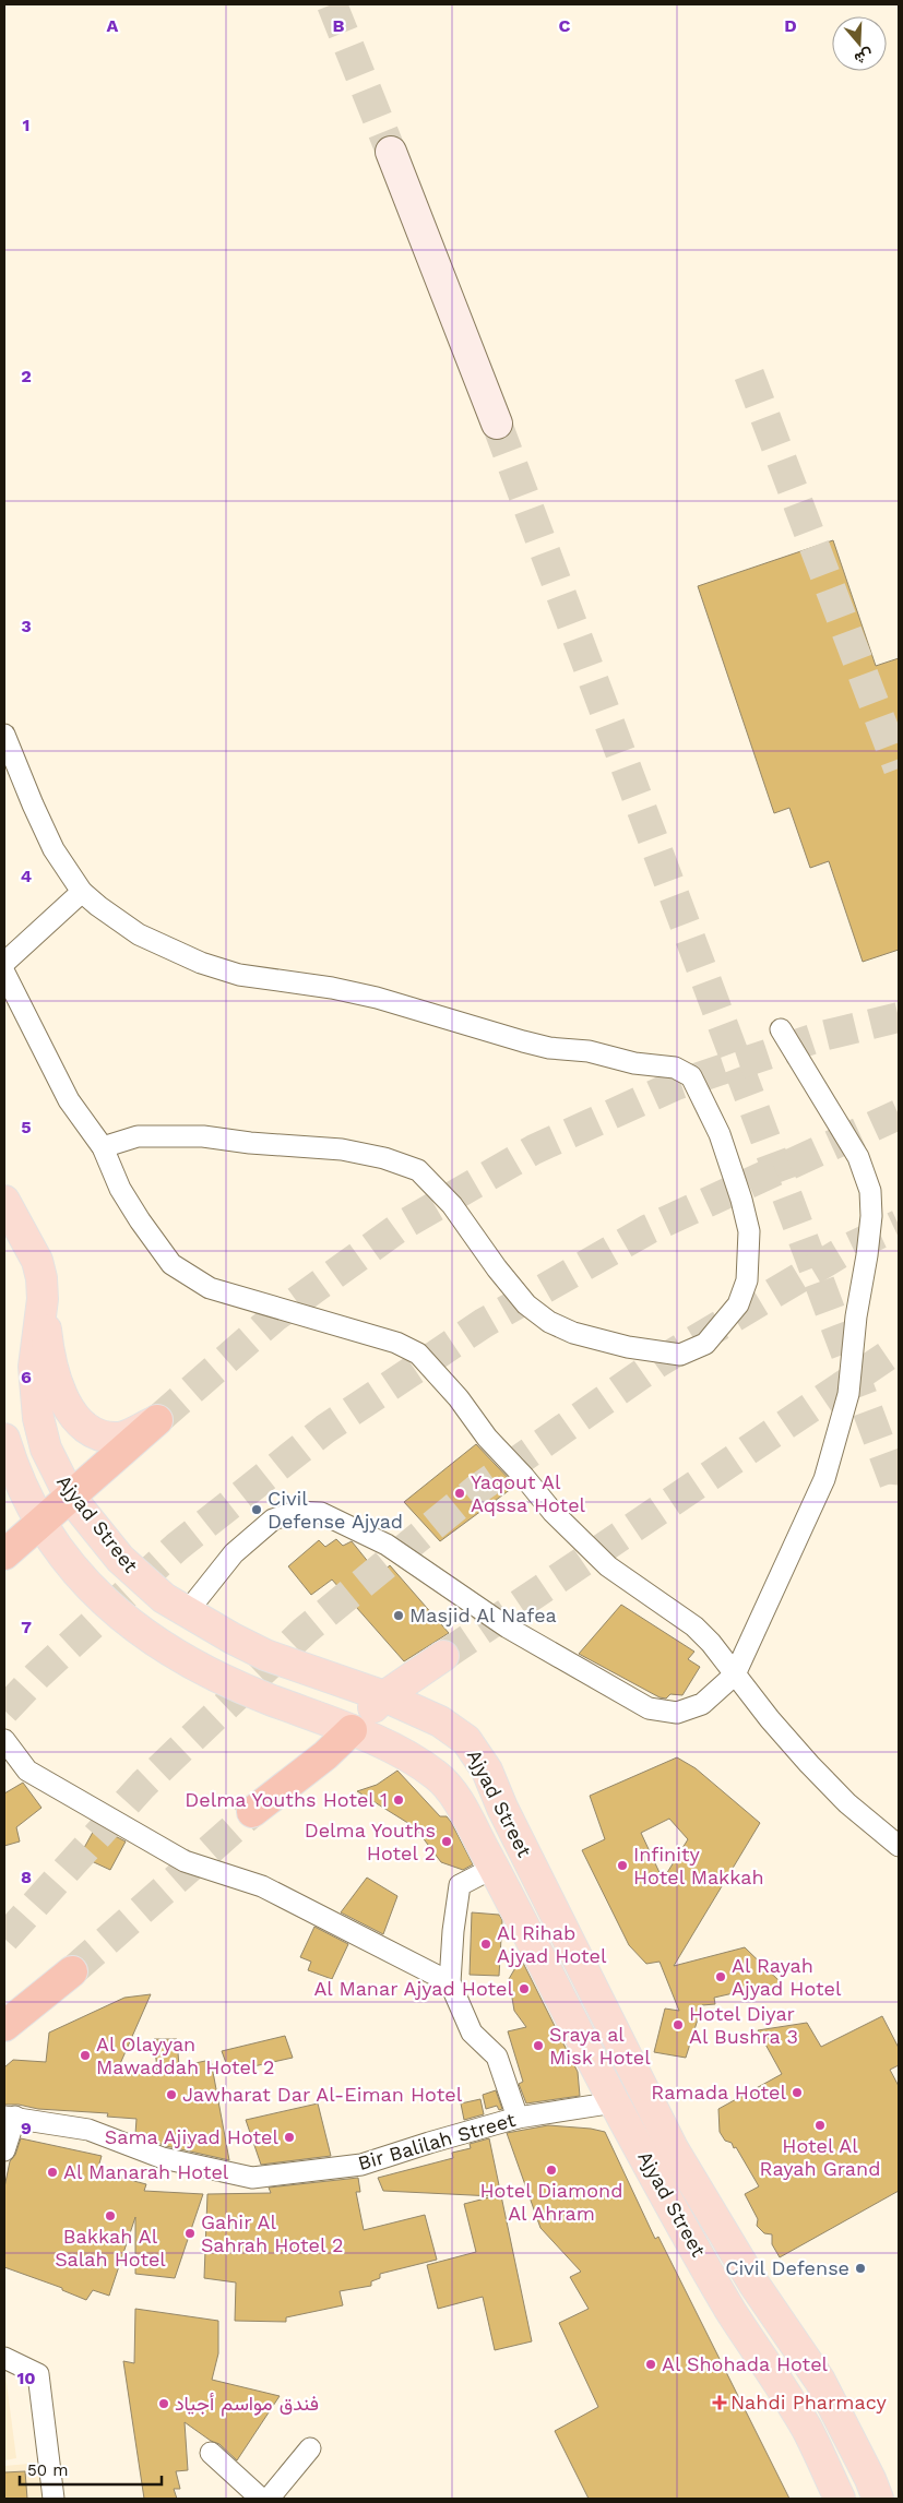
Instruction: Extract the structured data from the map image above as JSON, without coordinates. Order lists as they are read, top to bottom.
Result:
{
  "streets": {
    "main road": ["Ajyad Street"],
    "street": ["Bir Balilah Street"]
  },
  "crossings": [
    ["Ajyad Street", "Bir Balilah Street"]
  ],
  "places": {
    "other": [
      "Yaqout Al Aqssa Hotel",
      "Civil Defense Ajyad",
      "Masjid Al Nafea",
      "Delma Youths Hotel 1",
      "Delma Youths Hotel 2",
      "Infinity Hotel Makkah",
      "Al Rihab Ajyad Hotel",
      "Al Rayah Ajyad Hotel",
      "Al Manar Ajyad Hotel",
      "Hotel Diyar Al Bushra 3",
      "Sraya al Misk Hotel",
      "Al Olayyan Mawaddah Hotel 2",
      "Ramada Hotel",
      "Jawharat Dar Al-Eiman Hotel",
      "Hotel Al Rayah Grand",
      "Sama Ajiyad Hotel",
      "Hotel Diamond Al Ahram",
      "Al Manarah Hotel",
      "Bakkah Al Salah Hotel",
      "Gahir Al Sahrah Hotel 2",
      "Civil Defense",
      "Al Shohada Hotel",
      "فندق مواسم أجياد"
    ],
    "health": ["Nahdi Pharmacy"]
  },
  "scale_bar": "50 m",
  "north": "bottom",
  "grid": {
    "columns": [
      "A",
      "B",
      "C",
      "D"
    ],
    "rows": [
      "1",
      "2",
      "3",
      "4",
      "5",
      "6",
      "7",
      "8",
      "9",
      "10"
    ]
  }
}
